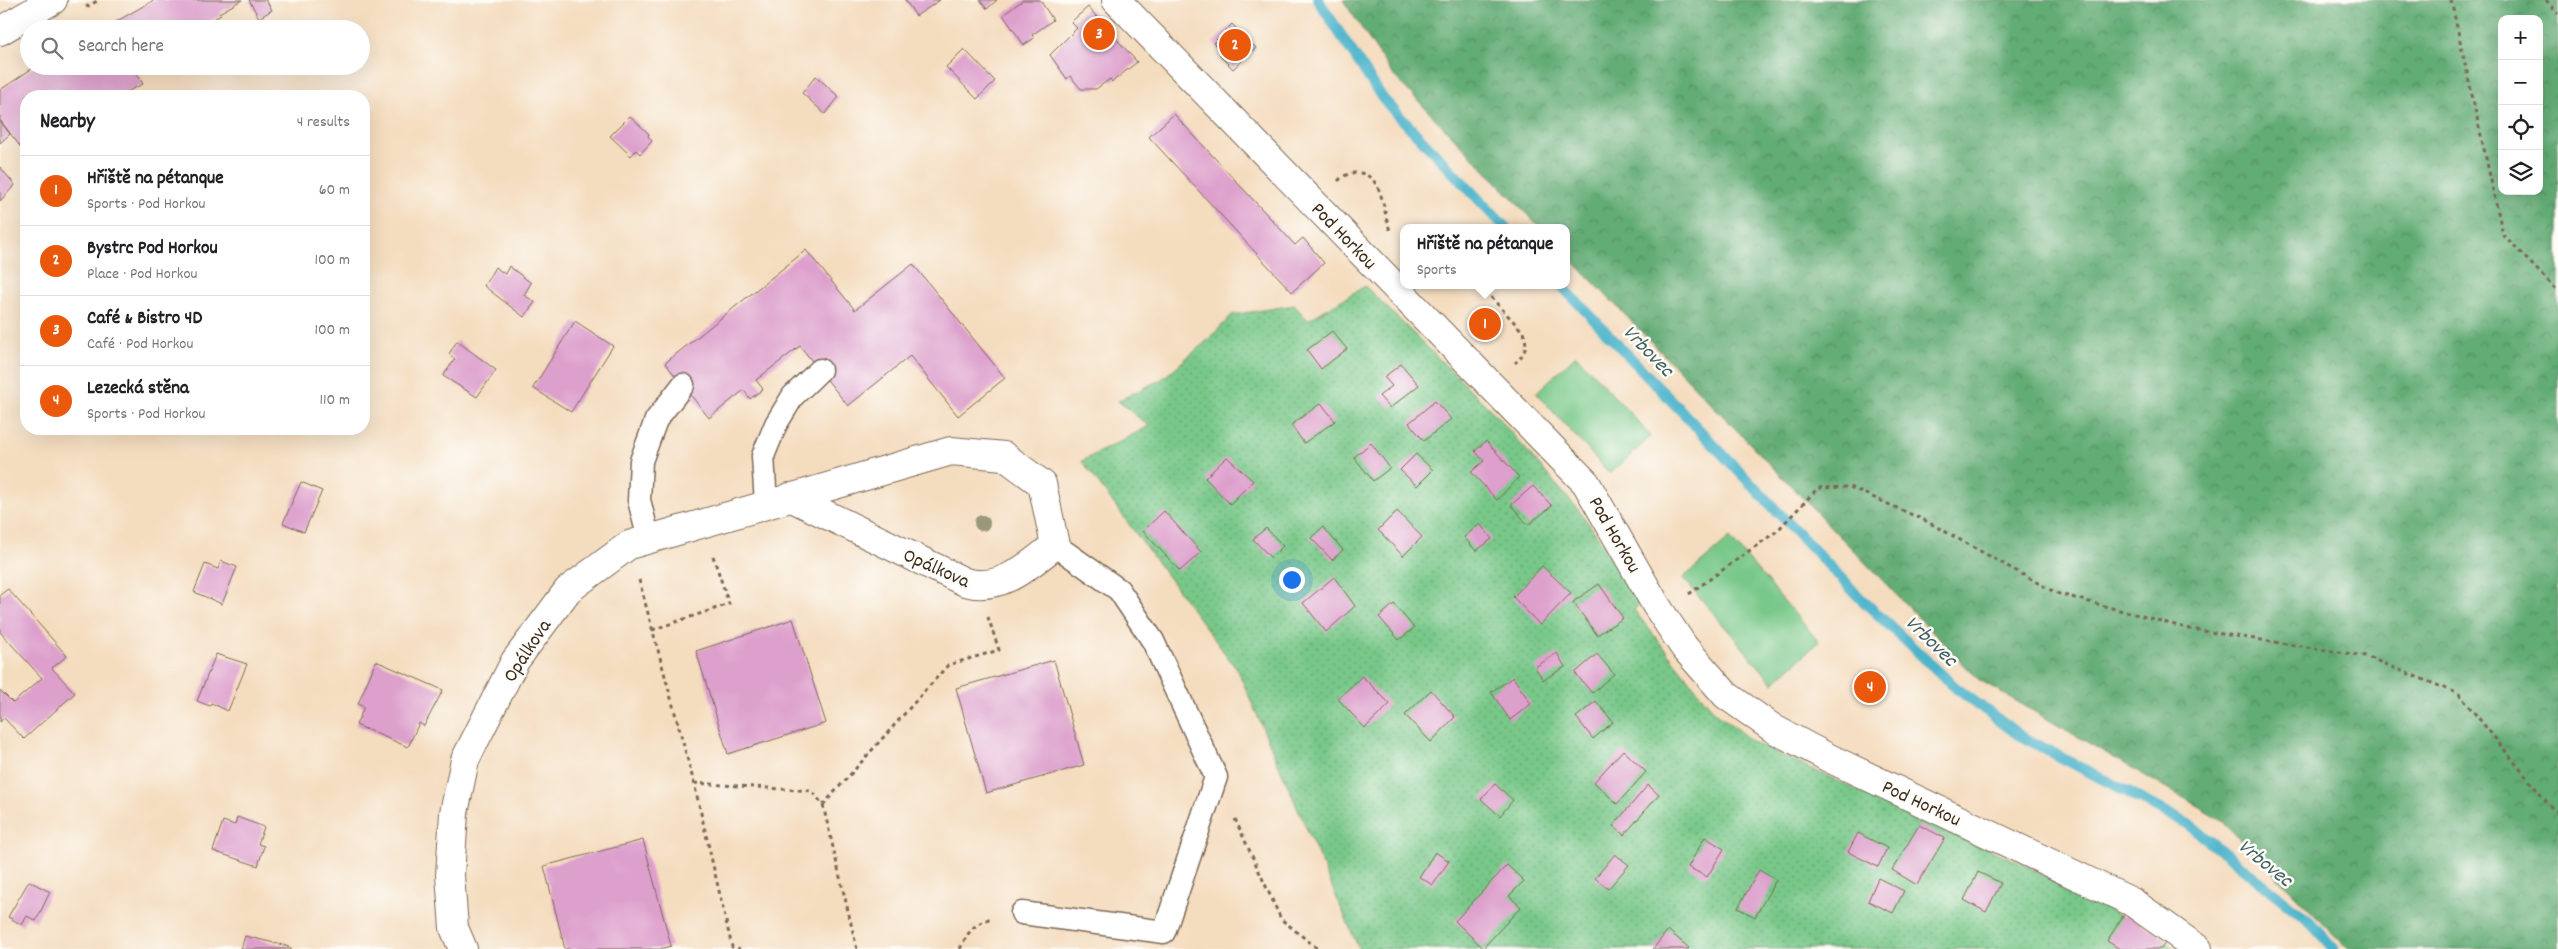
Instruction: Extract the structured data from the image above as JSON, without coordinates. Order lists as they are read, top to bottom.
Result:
{
  "streets": {
    "street": ["Pod Horkou", "Opálkova"]
  },
  "water": ["Vrbovec"],
  "page": {
    "map_buttons": ["+", "−"],
    "pins": [
      "3",
      "2",
      "1",
      "4"
    ],
    "search": "Search here",
    "heading": ["Nearby", "4 results"],
    "list": [
      {
        "mark": "1",
        "name": "Hřiště na pétanque",
        "note": "Sports · Pod Horkou",
        "value": "60 m"
      },
      {
        "mark": "2",
        "name": "Bystrc Pod Horkou",
        "note": "Place · Pod Horkou",
        "value": "100 m"
      },
      {
        "mark": "3",
        "name": "Café & Bistro 4D",
        "note": "Café · Pod Horkou",
        "value": "100 m"
      },
      {
        "mark": "4",
        "name": "Lezecká stěna",
        "note": "Sports · Pod Horkou",
        "value": "110 m"
      }
    ],
    "popup": ["Hřiště na pétanque", "Sports"]
  }
}
